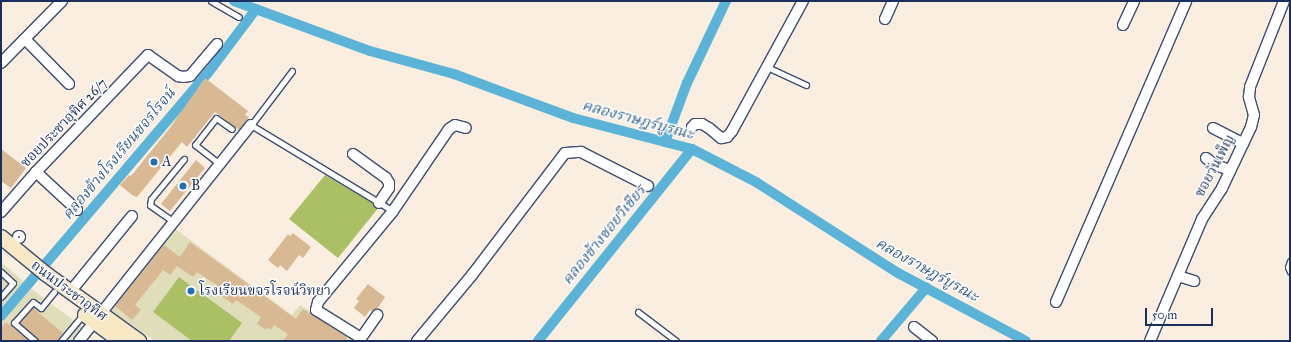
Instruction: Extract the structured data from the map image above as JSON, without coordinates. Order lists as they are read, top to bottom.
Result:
{
  "streets": {
    "main road": ["ถนนประชาอุทิศ"],
    "street": ["ซอยประชาอุทิศ 26/7", "ซอยวันเพ็ญ"]
  },
  "water": ["คลองราษฎร์บูรณะ", "คลองข้างโรงเรียนขจรโรจน์", "คลองข้างซอยวิเชียร"],
  "places": ["A", "B", "โรงเรียนขจรโรจน์วิทยา"],
  "scale_bar": "50 m"
}
